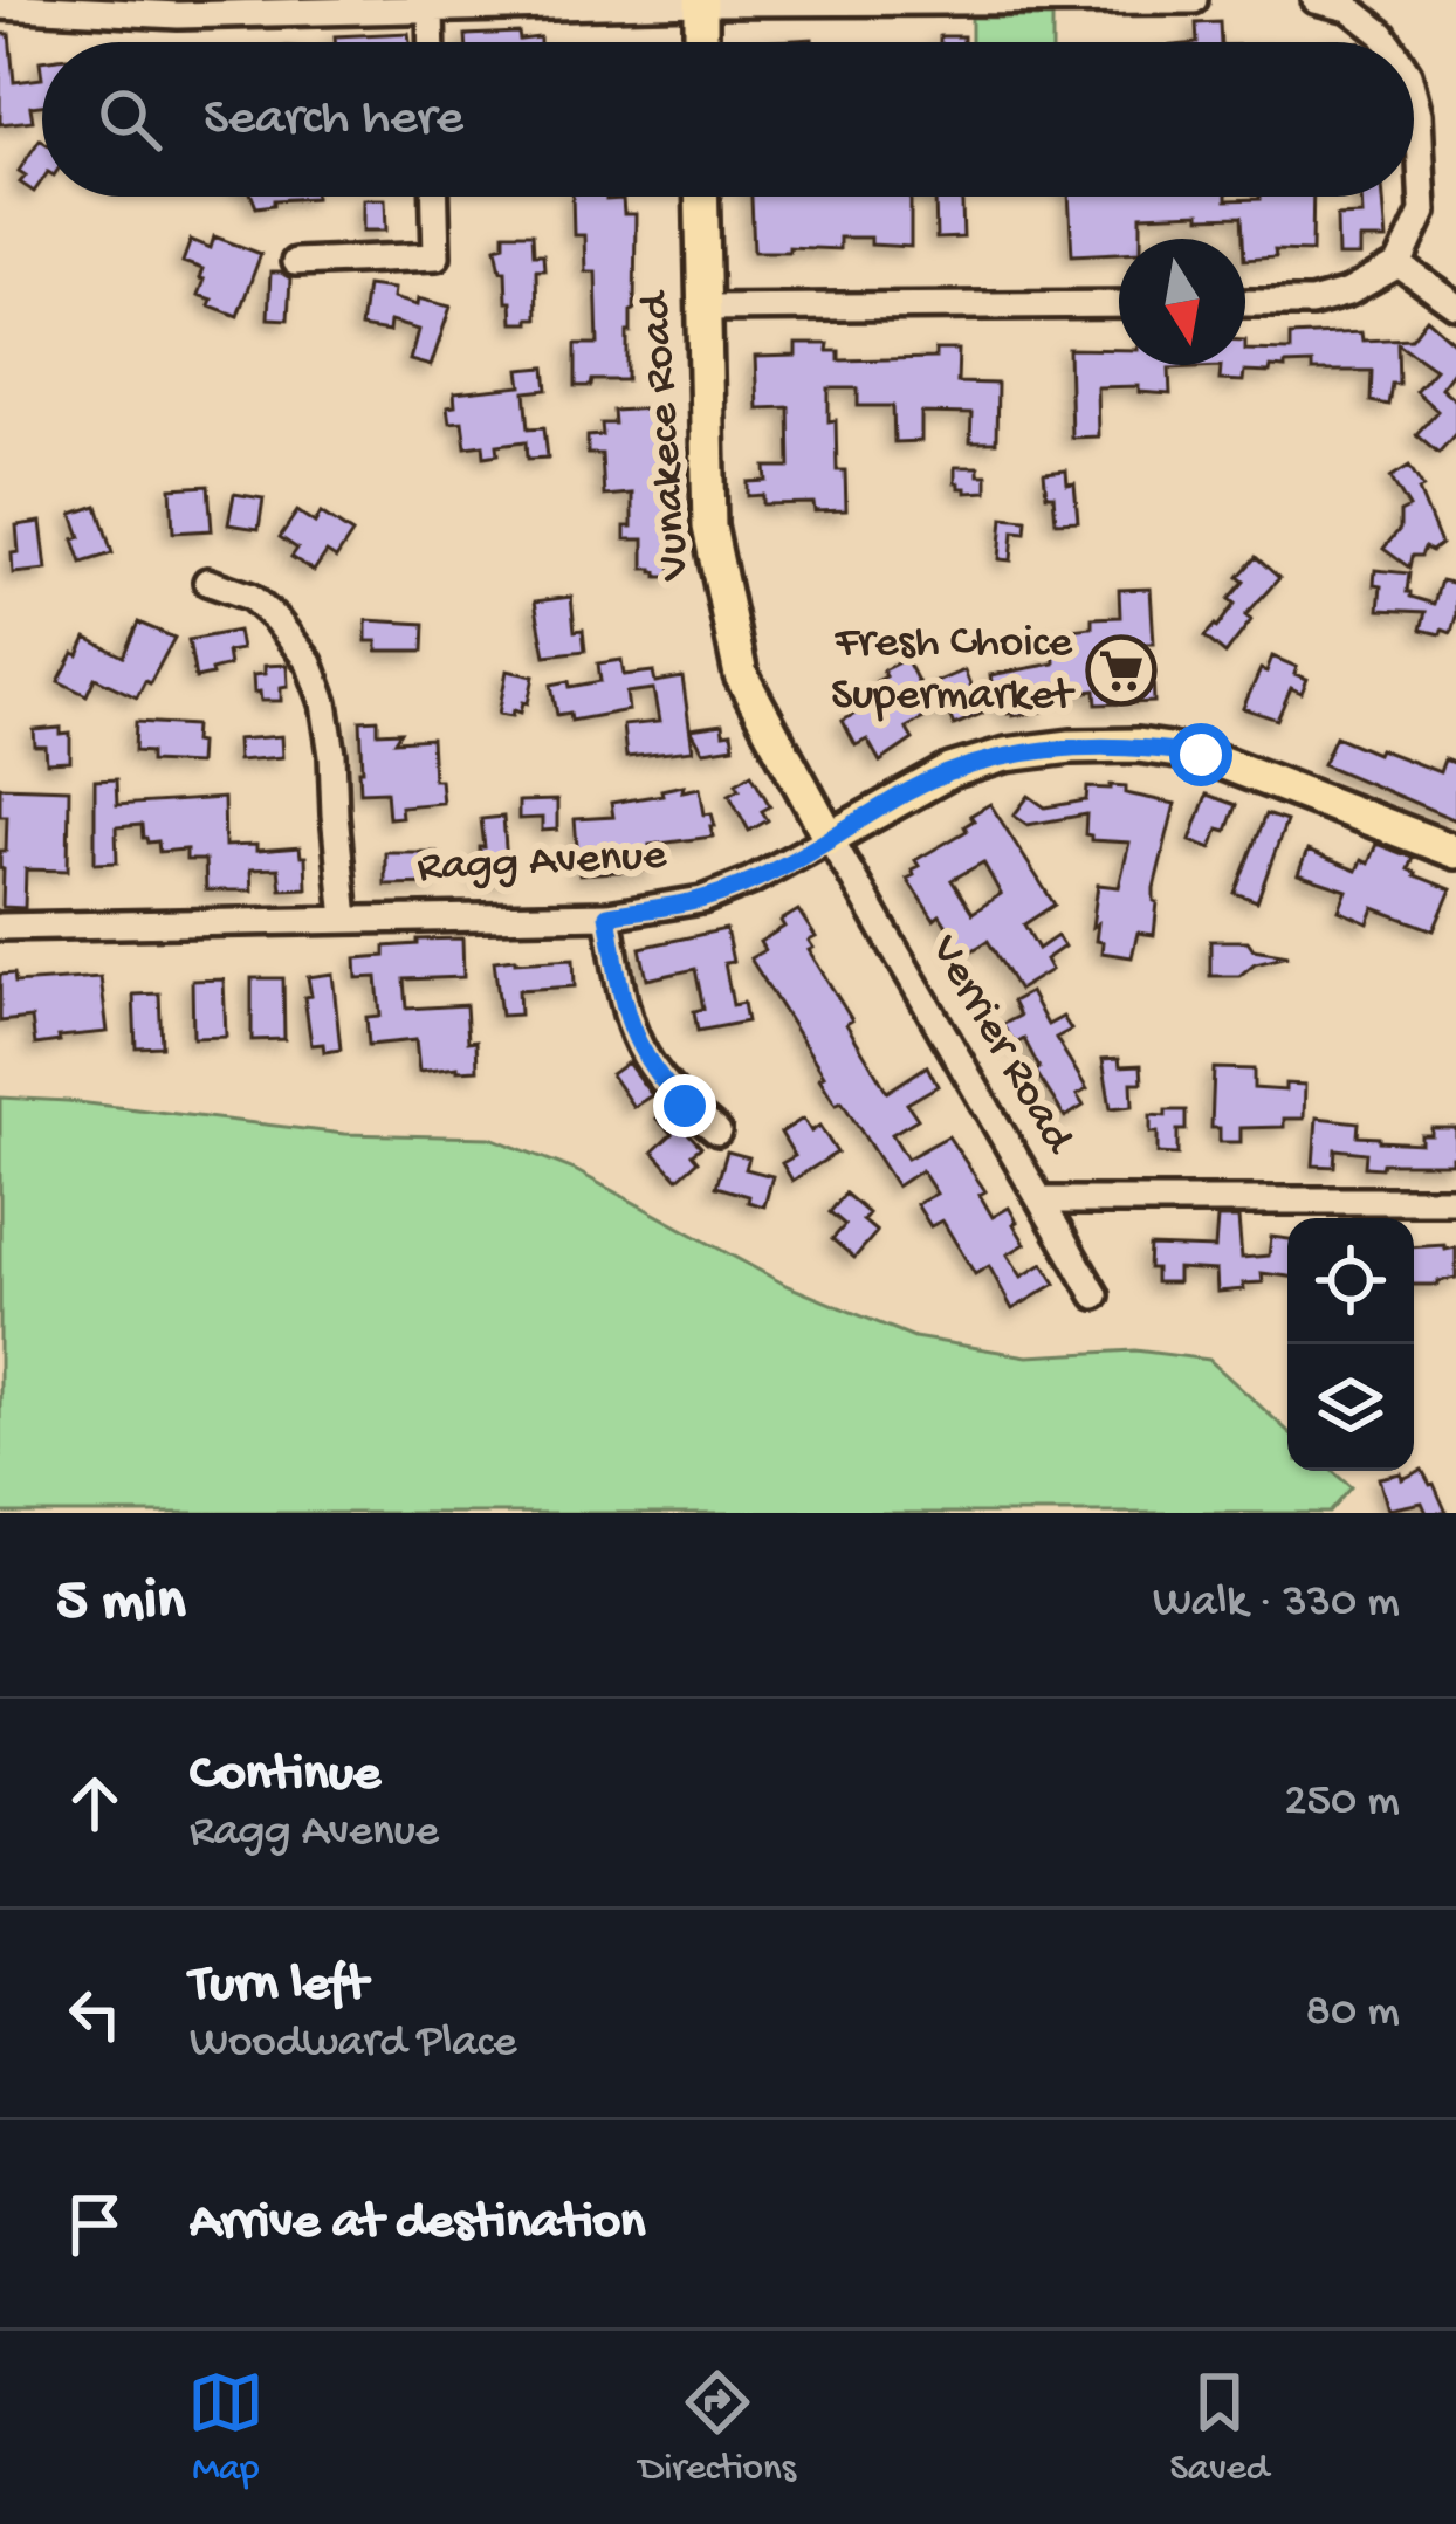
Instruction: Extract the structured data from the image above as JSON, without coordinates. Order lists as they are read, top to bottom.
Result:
{
  "streets": {
    "main road": ["Vunakece Road", "Ragg Avenue"],
    "street": ["Verrier Road"]
  },
  "crossings": [
    ["Vunakece Road", "Ragg Avenue"],
    ["Vunakece Road", "Verrier Road"],
    ["Ragg Avenue", "Verrier Road"]
  ],
  "places": {
    "supermarket": ["Fresh Choice Supermarket"]
  },
  "north": "bottom",
  "page": {
    "search": "Search here",
    "heading": ["5 min", "Walk · 330 m"],
    "list": [
      ["Continue", "Ragg Avenue", "250 m"],
      ["Turn left", "Woodward Place", "80 m"],
      "Arrive at destination"
    ],
    "nav": ["Map", "Directions", "Saved"]
  }
}
